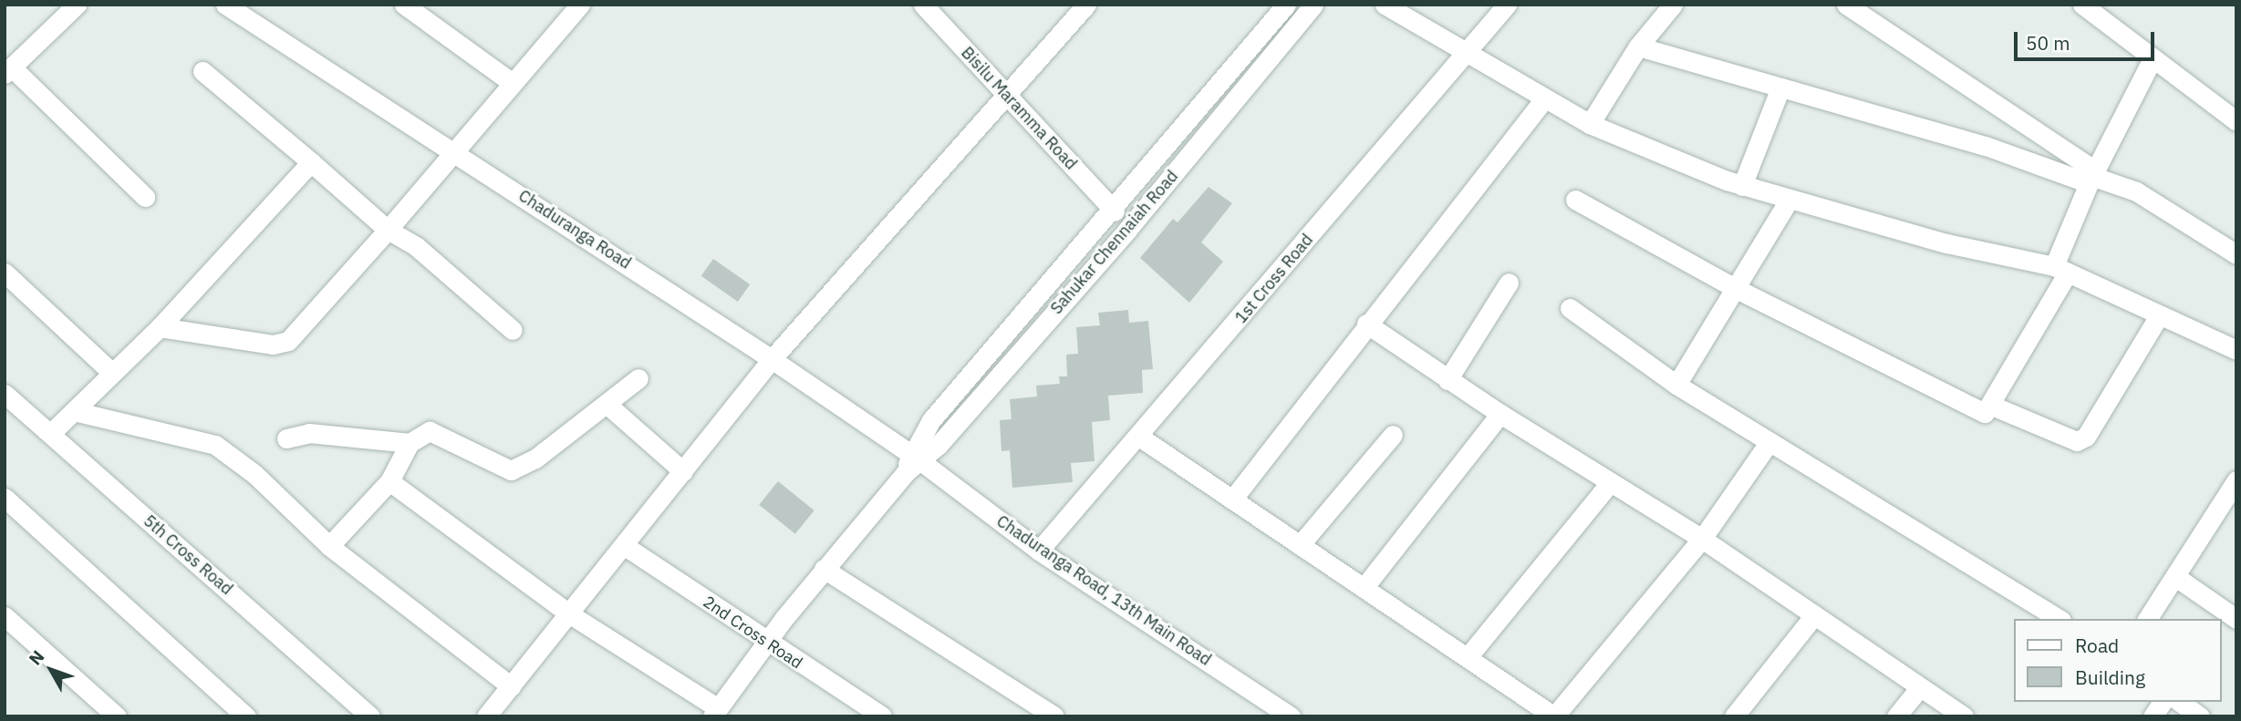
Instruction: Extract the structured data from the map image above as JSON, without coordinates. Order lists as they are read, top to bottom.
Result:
{
  "streets": {
    "street": [
      "Bisilu Maramma Road",
      "Chaduranga Road",
      "Sahukar Chennaiah Road",
      "1st Cross Road",
      "5th Cross Road",
      "Chaduranga Road, 13th Main Road",
      "2nd Cross Road"
    ]
  },
  "crossings": [
    ["Bisilu Maramma Road", "Sahukar Chennaiah Road"],
    ["Chaduranga Road", "Sahukar Chennaiah Road"],
    ["Chaduranga Road", "Chaduranga Road, 13th Main Road"],
    ["Sahukar Chennaiah Road", "Chaduranga Road, 13th Main Road"],
    ["Sahukar Chennaiah Road", "2nd Cross Road"],
    ["1st Cross Road", "Chaduranga Road, 13th Main Road"]
  ],
  "legend": ["Road", "Building"],
  "scale_bar": "50 m",
  "north": "top left"
}
